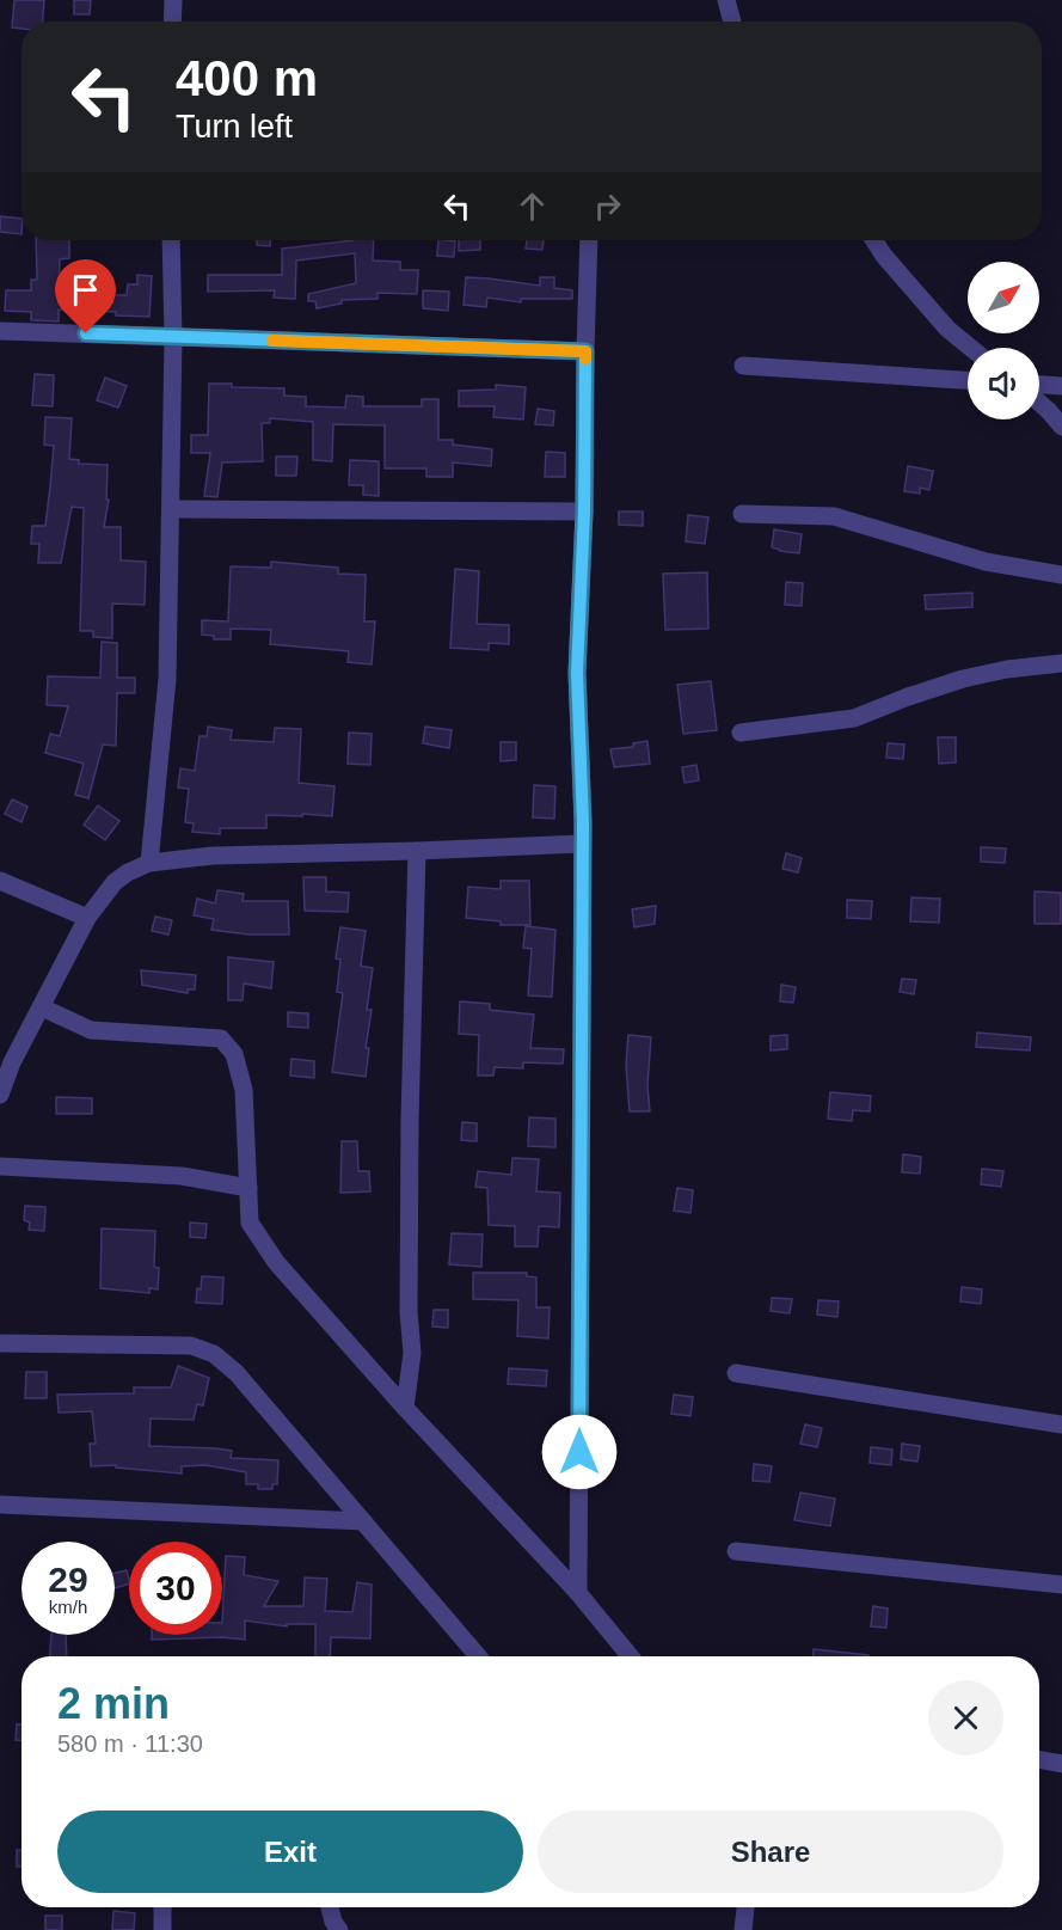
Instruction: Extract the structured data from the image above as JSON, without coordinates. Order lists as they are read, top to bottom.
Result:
{
  "north": "top right",
  "page": {
    "turn": ["400 m", "Turn left"],
    "speed": "29 km/h",
    "limit": "30",
    "heading": ["2 min", "580 m · 11:30"],
    "buttons": ["Exit", "Share"]
  }
}
